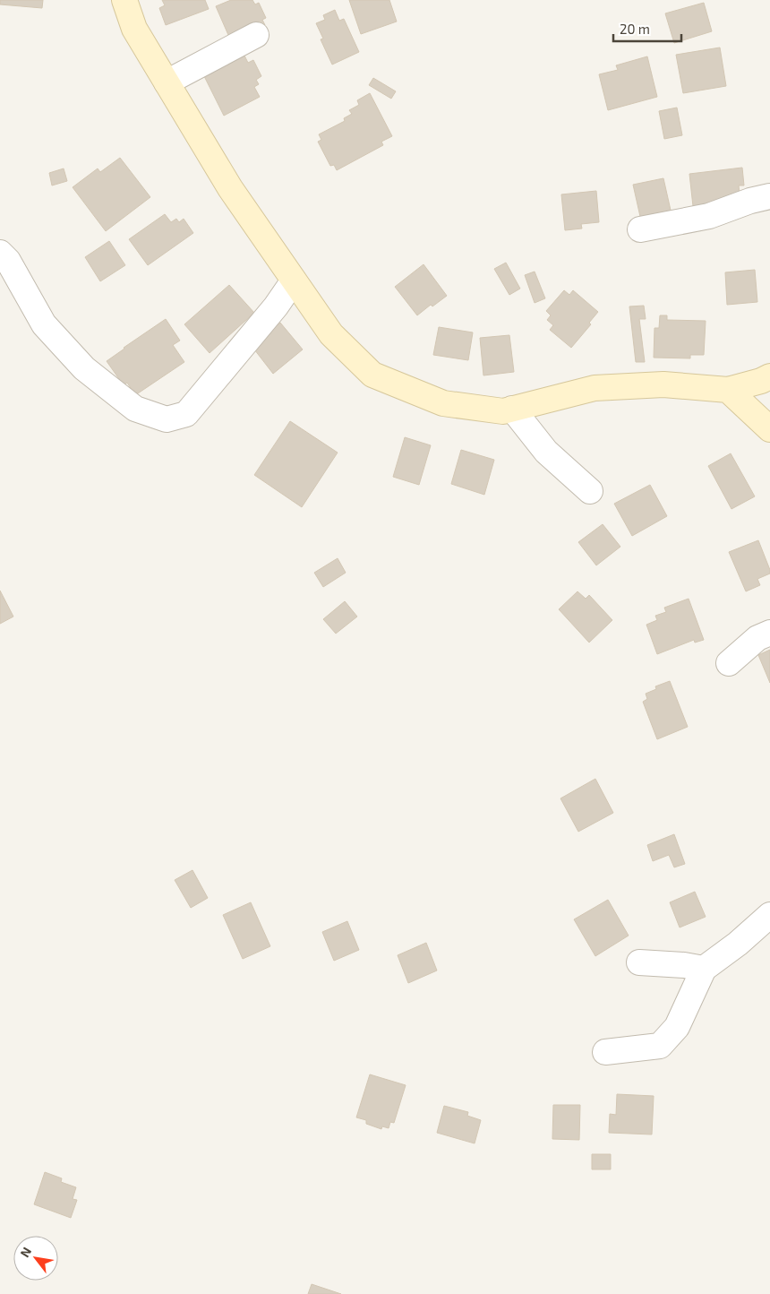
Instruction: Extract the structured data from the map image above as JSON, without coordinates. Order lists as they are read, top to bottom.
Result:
{
  "scale_bar": "20 m",
  "north": "top left"
}
